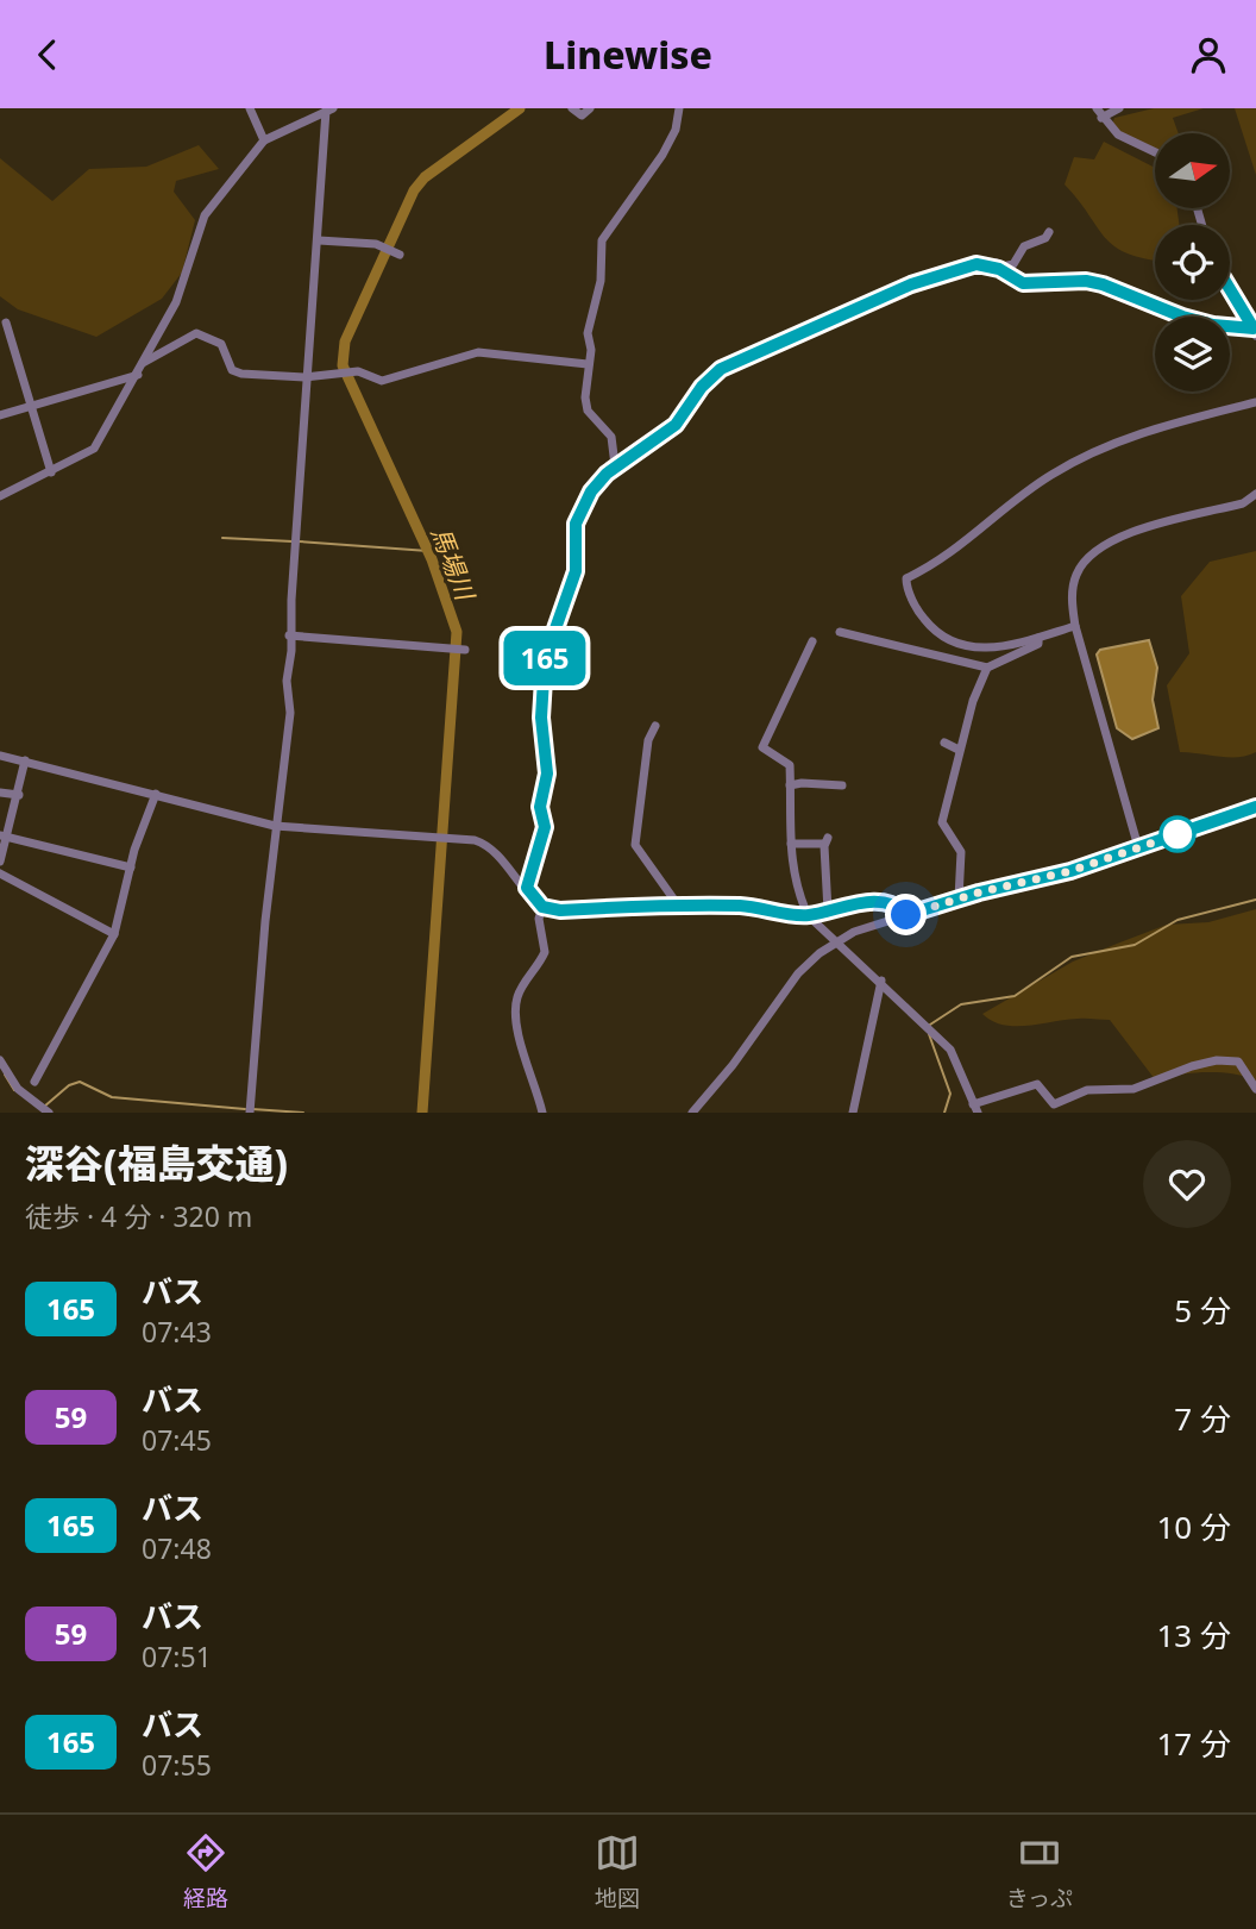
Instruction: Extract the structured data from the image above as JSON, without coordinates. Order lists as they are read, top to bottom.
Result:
{
  "water": ["馬場川"],
  "lines": ["bus line 165"],
  "north": "right",
  "page": {
    "header": "Linewise",
    "on_map": "165",
    "heading": ["深谷(福島交通)", "徒歩 · 4 分 · 320 m"],
    "list": [
      {
        "mark": "165",
        "name": "バス",
        "note": "07:43",
        "value": "5 分"
      },
      {
        "mark": "59",
        "name": "バス",
        "note": "07:45",
        "value": "7 分"
      },
      {
        "mark": "165",
        "name": "バス",
        "note": "07:48",
        "value": "10 分"
      },
      {
        "mark": "59",
        "name": "バス",
        "note": "07:51",
        "value": "13 分"
      },
      {
        "mark": "165",
        "name": "バス",
        "note": "07:55",
        "value": "17 分"
      }
    ],
    "tabs": ["経路", "地図", "きっぷ"]
  }
}
